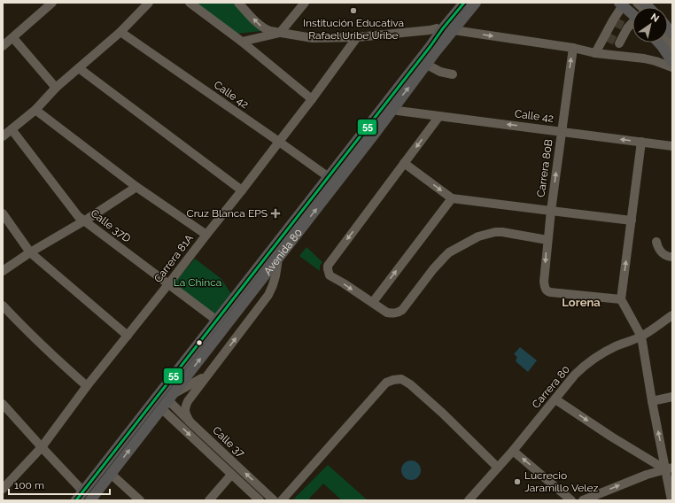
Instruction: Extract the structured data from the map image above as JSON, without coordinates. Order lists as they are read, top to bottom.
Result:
{
  "streets": {
    "main road": ["Avenida 80"],
    "street": [
      "Calle 42",
      "Carrera 80B",
      "Calle 37D",
      "Carrera 81A",
      "Carrera 80",
      "Calle 37"
    ]
  },
  "crossings": [
    ["Calle 42", "Carrera 80B"],
    ["Calle 42", "Avenida 80"],
    ["Calle 42", "Carrera 81A"],
    ["Calle 37D", "Avenida 80"],
    ["Calle 37D", "Carrera 81A"],
    ["Avenida 80", "Calle 37"]
  ],
  "districts": ["Lorena"],
  "parks": ["La Chinca"],
  "places": {
    "other": ["Institución Educativa Rafael Uribe Uribe", "Lucrecio Jaramillo Velez"],
    "health": ["Cruz Blanca EPS"]
  },
  "lines": ["transit line 55"],
  "scale_bar": "100 m",
  "north": "top right"
}
